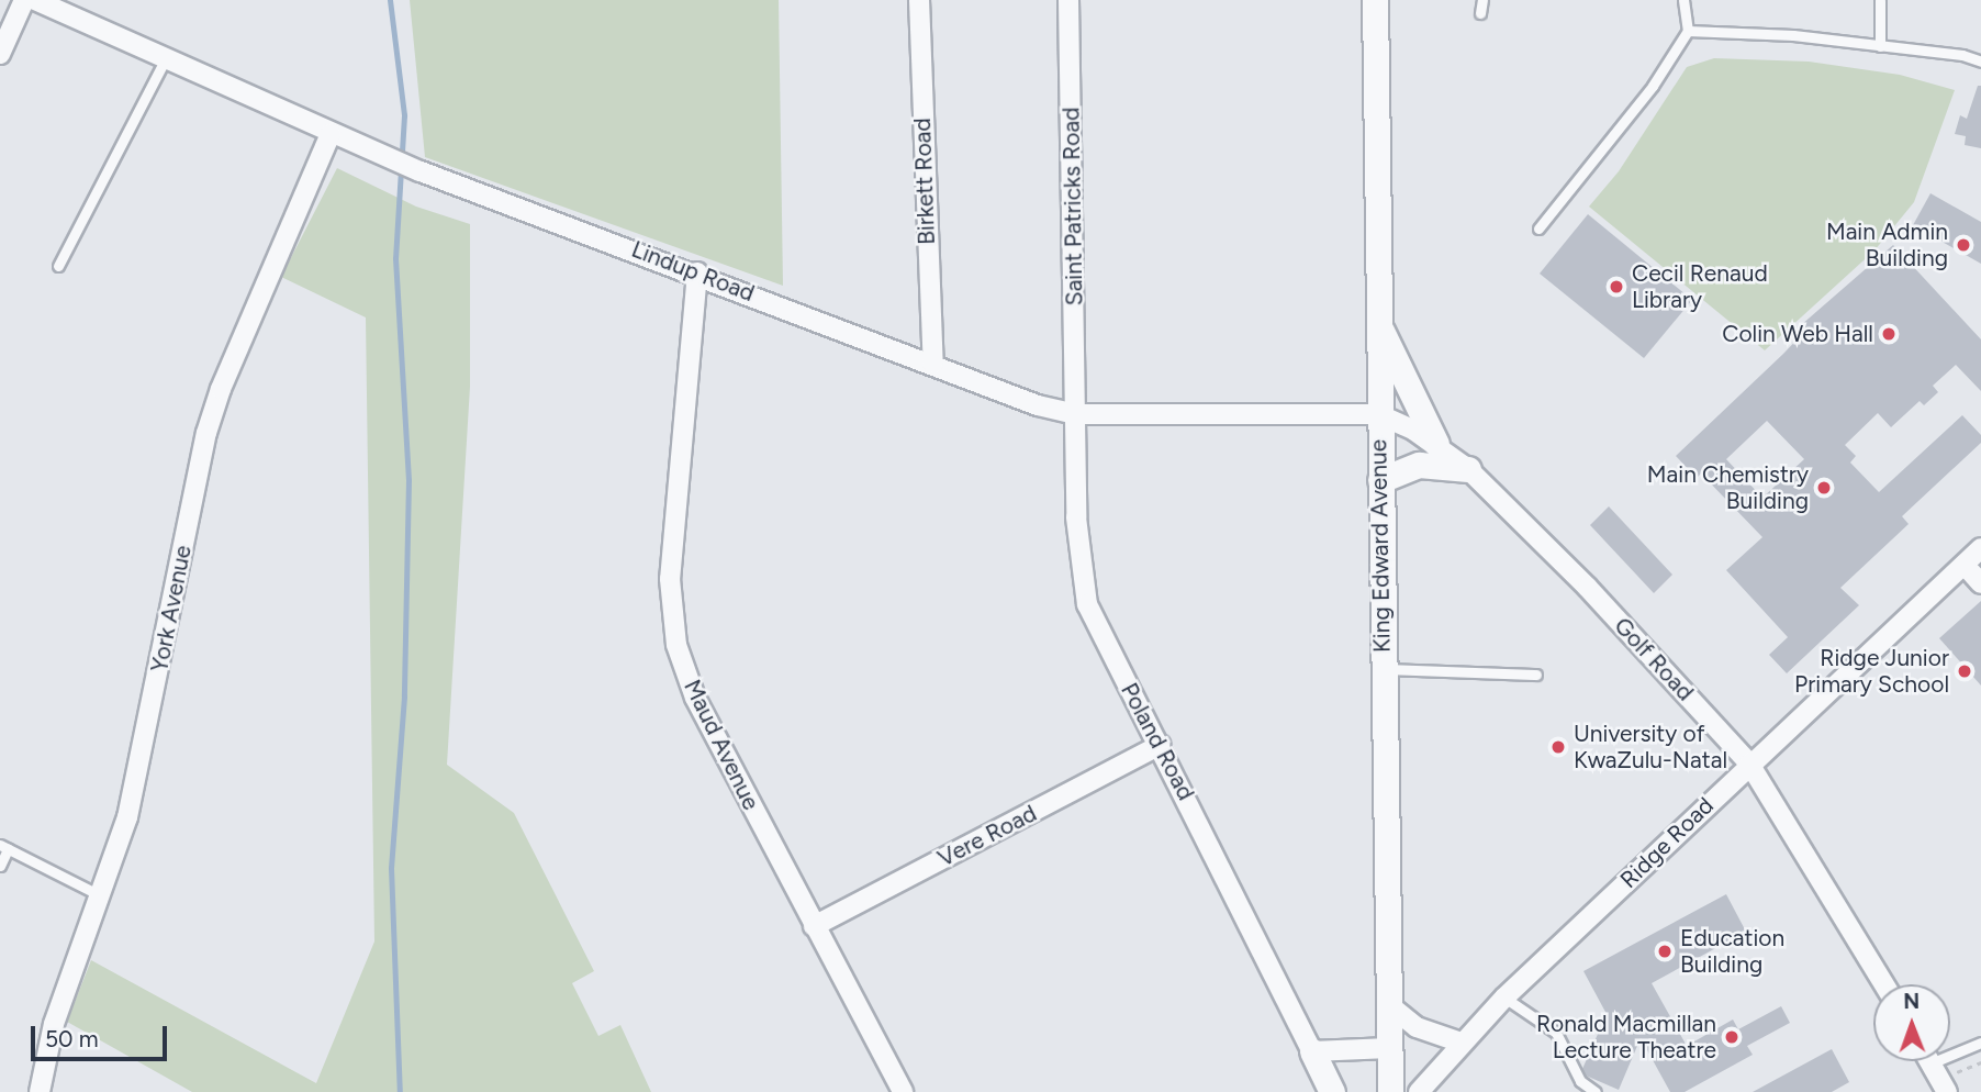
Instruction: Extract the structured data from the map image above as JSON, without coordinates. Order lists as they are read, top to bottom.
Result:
{
  "streets": {
    "street": [
      "Birkett Road",
      "Saint Patricks Road",
      "Lindup Road",
      "King Edward Avenue",
      "York Avenue",
      "Golf Road",
      "Poland Road",
      "Maud Avenue",
      "Vere Road",
      "Ridge Road"
    ]
  },
  "crossings": [
    ["Birkett Road", "Lindup Road"],
    ["Saint Patricks Road", "Lindup Road"],
    ["Saint Patricks Road", "Poland Road"],
    ["Lindup Road", "King Edward Avenue"],
    ["Lindup Road", "York Avenue"],
    ["Lindup Road", "Golf Road"],
    ["Lindup Road", "Poland Road"],
    ["Lindup Road", "Maud Avenue"],
    ["King Edward Avenue", "Golf Road"],
    ["Golf Road", "Ridge Road"],
    ["Poland Road", "Vere Road"],
    ["Maud Avenue", "Vere Road"]
  ],
  "places": [
    "Main Admin Building",
    "Cecil Renaud Library",
    "Colin Web Hall",
    "Main Chemistry Building",
    "Ridge Junior Primary School",
    "University of KwaZulu-Natal",
    "Education Building",
    "Ronald Macmillan Lecture Theatre"
  ],
  "scale_bar": "50 m",
  "north": "top"
}
